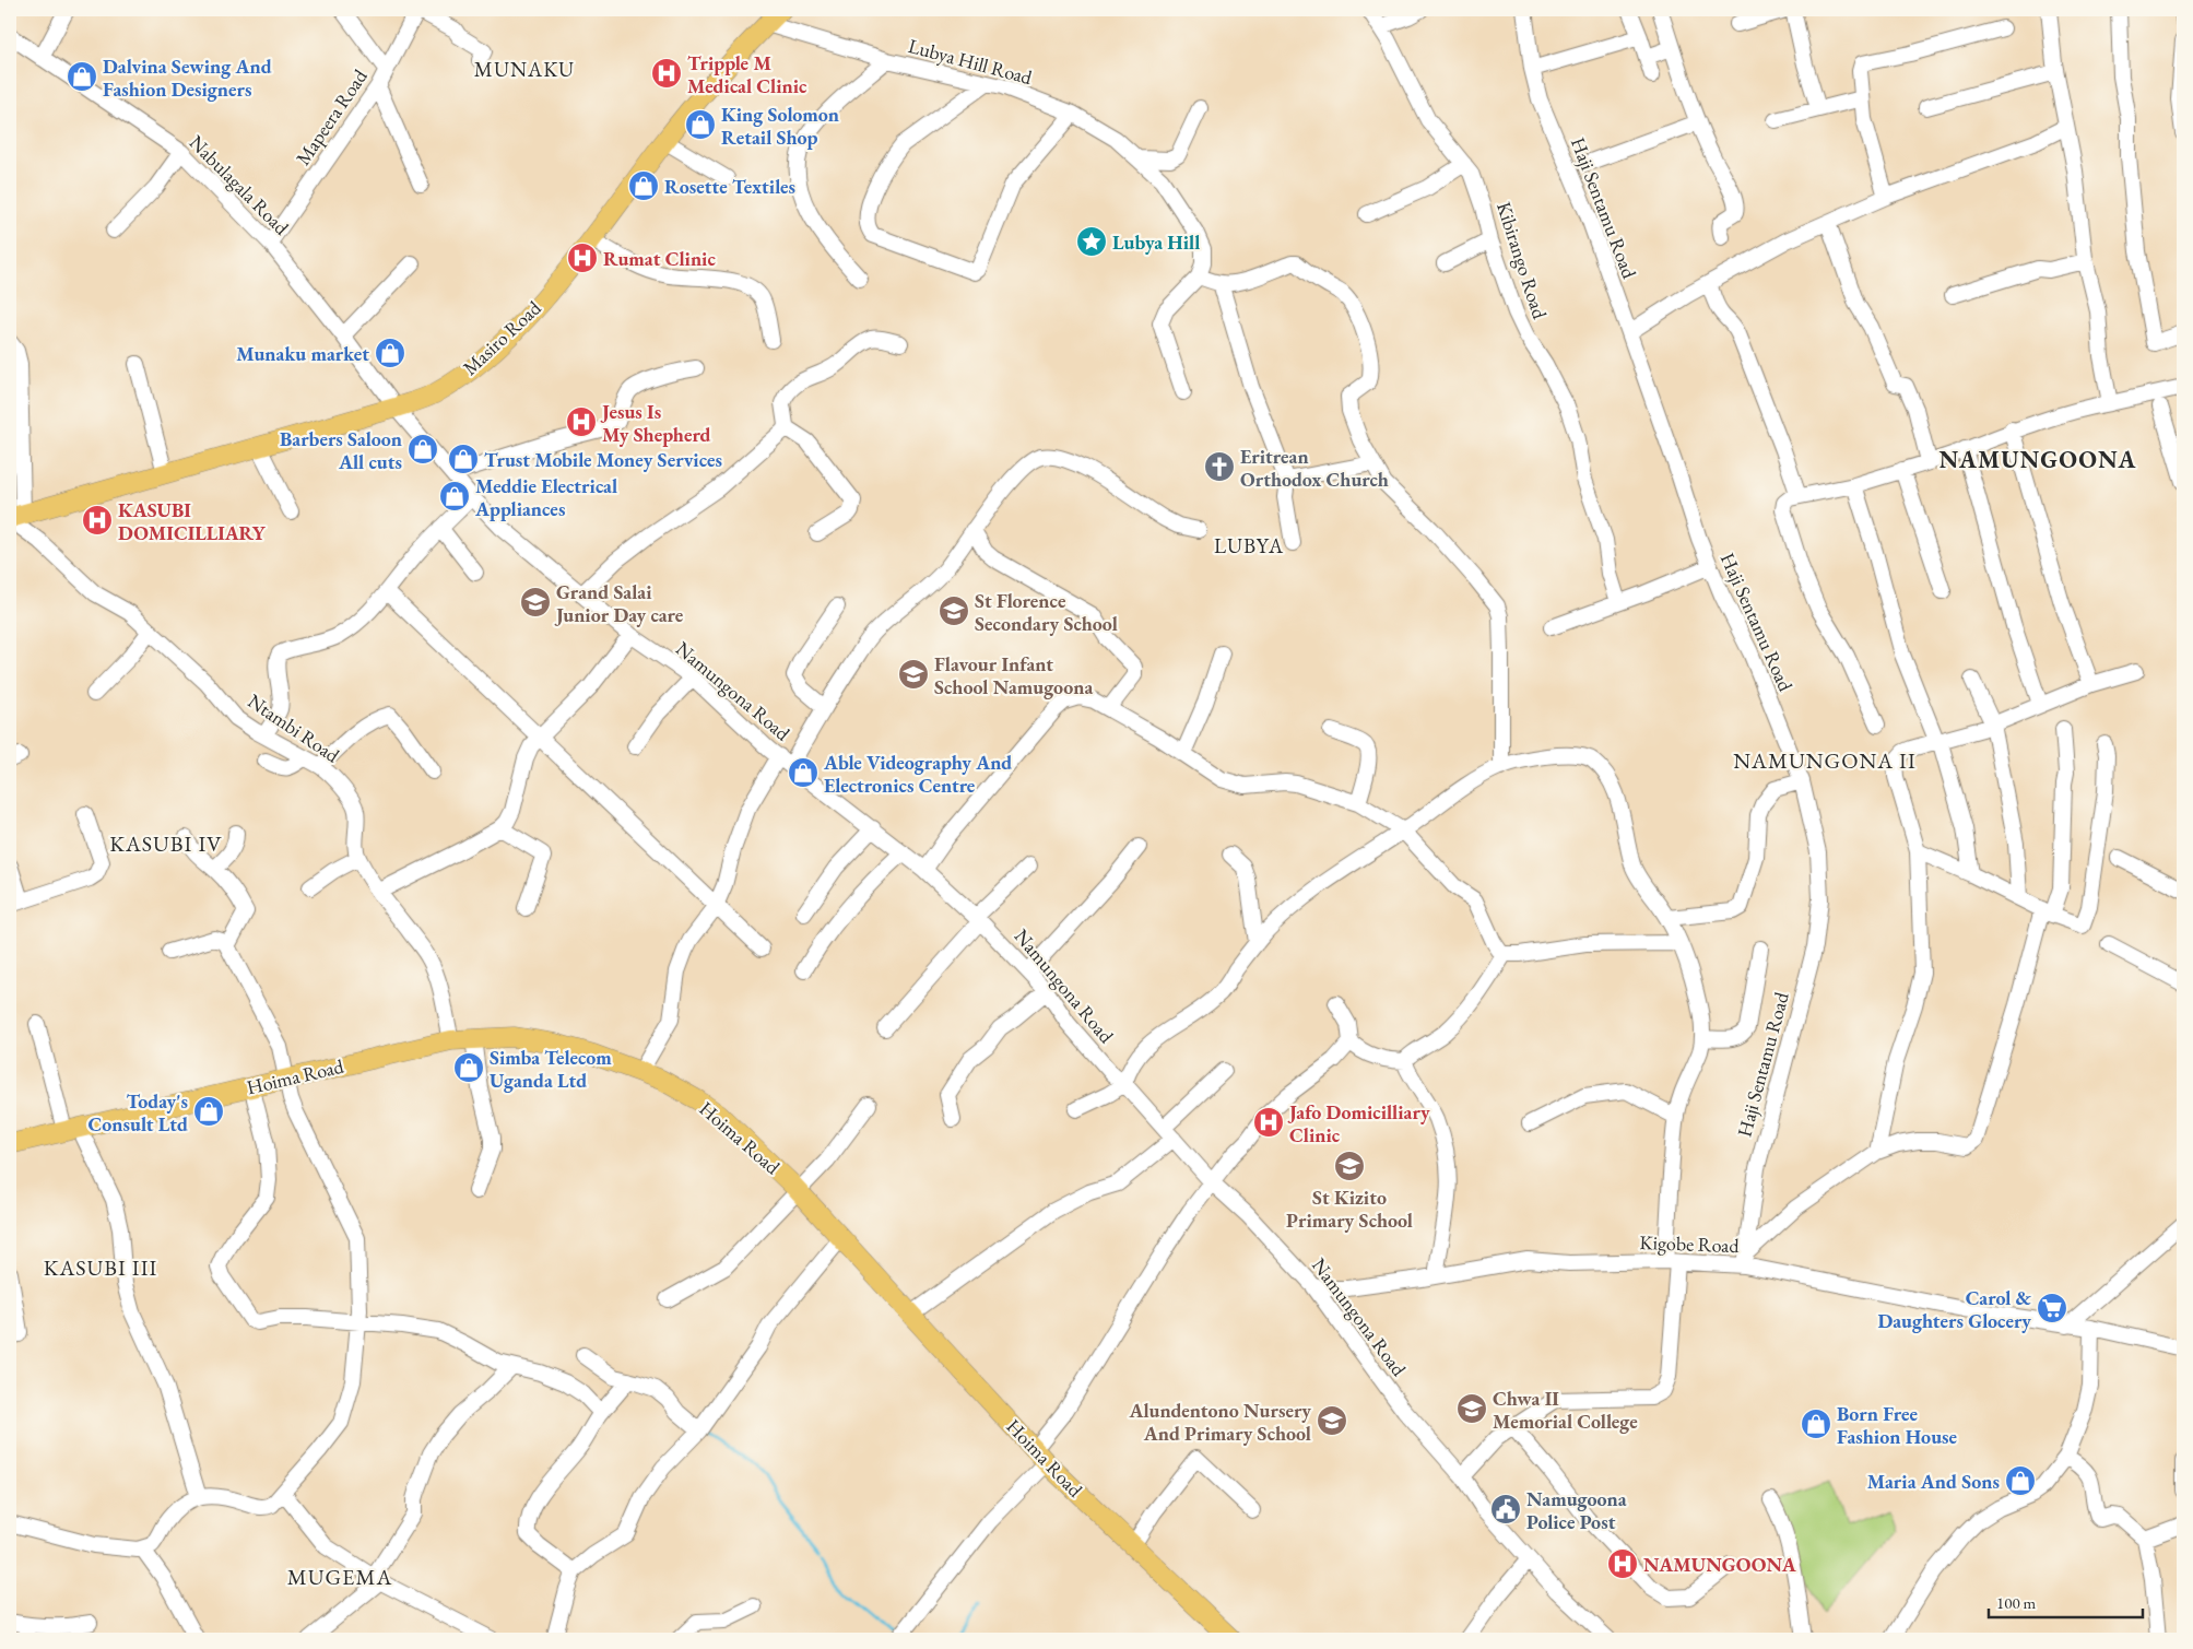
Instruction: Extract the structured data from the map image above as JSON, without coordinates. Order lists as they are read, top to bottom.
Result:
{
  "streets": {
    "main road": ["Masiro Road", "Hoima Road"],
    "street": [
      "Lubya Hill Road",
      "Mapeera Road",
      "Nabulagala Road",
      "Haji Sentamu Road",
      "Kibirango Road",
      "Namungona Road",
      "Ntambi Road",
      "Kigobe Road"
    ]
  },
  "crossings": [
    ["Lubya Hill Road", "Masiro Road"],
    ["Mapeera Road", "Nabulagala Road"],
    ["Nabulagala Road", "Masiro Road"],
    ["Nabulagala Road", "Namungona Road"],
    ["Haji Sentamu Road", "Kigobe Road"],
    ["Masiro Road", "Namungona Road"],
    ["Masiro Road", "Ntambi Road"],
    ["Namungona Road", "Kigobe Road"],
    ["Ntambi Road", "Hoima Road"]
  ],
  "districts": [
    "MUNAKU",
    "NAMUNGOONA",
    "LUBYA",
    "NAMUNGONA II",
    "KASUBI IV",
    "KASUBI III",
    "MUGEMA"
  ],
  "places": {
    "hospital": [
      "Tripple M Medical Clinic",
      "Rumat Clinic",
      "Jesus Is My Shepherd",
      "KASUBI DOMICILLIARY",
      "Jafo Domicilliary Clinic",
      "NAMUNGOONA"
    ],
    "shop": [
      "Dalvina Sewing And Fashion Designers",
      "King Solomon Retail Shop",
      "Rosette Textiles",
      "Munaku market",
      "Barbers Saloon All cuts",
      "Trust Mobile Money Services",
      "Meddie Electrical Appliances",
      "Able Videography And Electronics Centre",
      "Simba Telecom Uganda Ltd",
      "Today's Consult Ltd",
      "Born Free Fashion House",
      "Maria And Sons"
    ],
    "place": ["Lubya Hill"],
    "church": ["Eritrean Orthodox Church"],
    "school or university": [
      "Grand Salai Junior Day care",
      "St Florence Secondary School",
      "Flavour Infant School Namugoona",
      "St Kizito Primary School",
      "Chwa II Memorial College",
      "Alundentono Nursery And Primary School"
    ],
    "supermarket": ["Carol & Daughters Glocery"],
    "public building": ["Namugoona Police Post"]
  },
  "scale_bar": "100 m"
}
